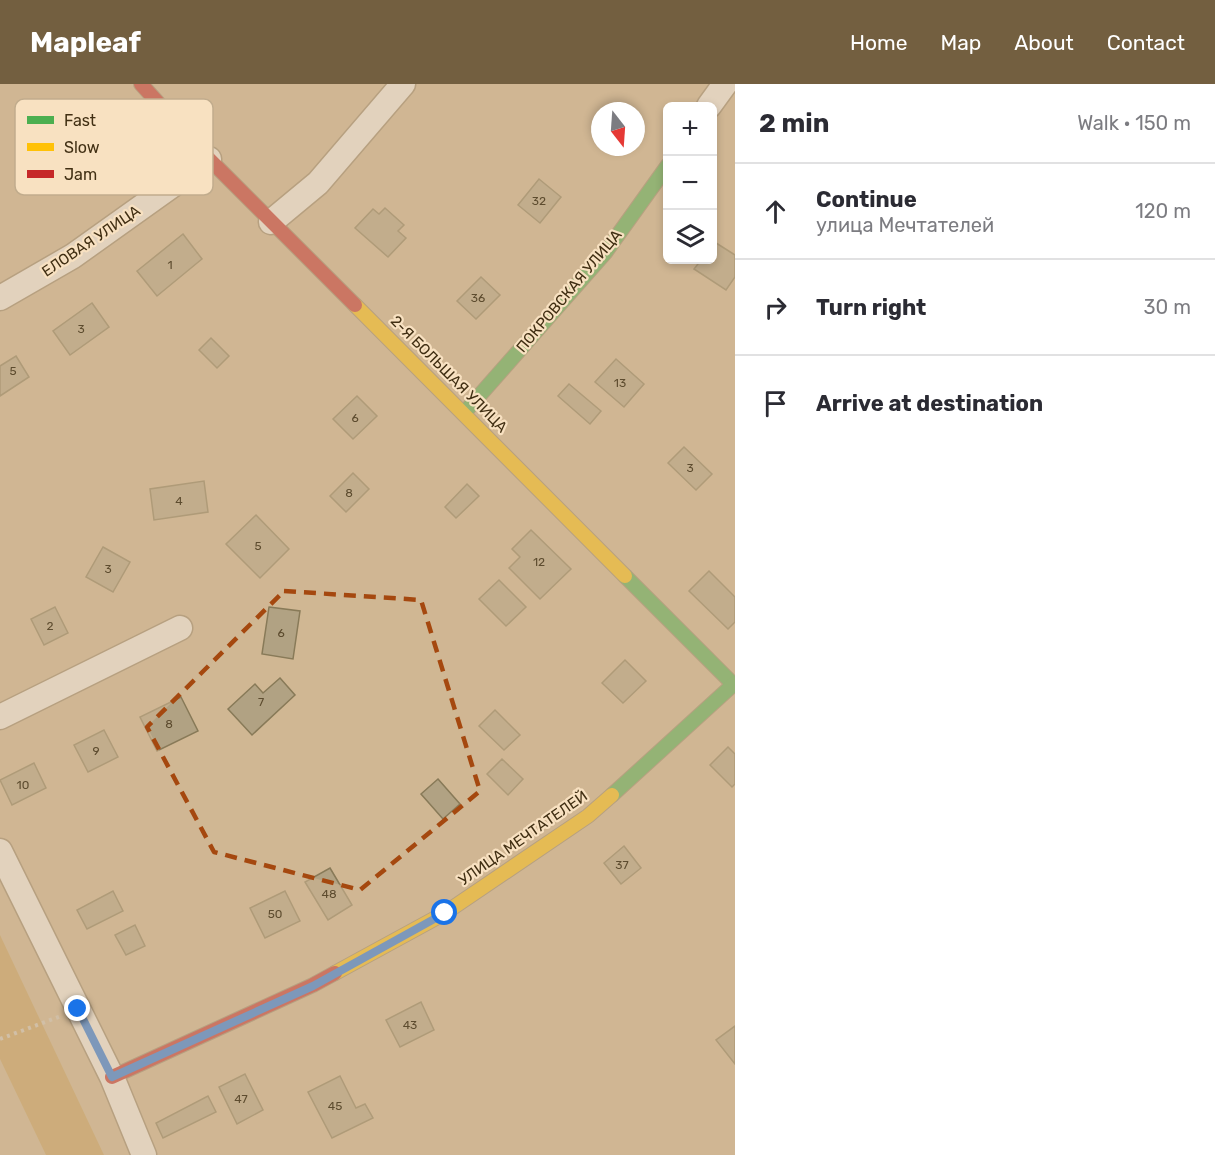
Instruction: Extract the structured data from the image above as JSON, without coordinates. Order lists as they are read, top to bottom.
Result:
{
  "streets": {
    "street": [
      "ЕЛОВАЯ УЛИЦА",
      "ПОКРОВСКАЯ УЛИЦА",
      "2-Я БОЛЬШАЯ УЛИЦА",
      "УЛИЦА МЕЧТАТЕЛЕЙ"
    ]
  },
  "crossings": [
    ["ПОКРОВСКАЯ УЛИЦА", "2-Я БОЛЬШАЯ УЛИЦА"],
    ["2-Я БОЛЬШАЯ УЛИЦА", "УЛИЦА МЕЧТАТЕЛЕЙ"]
  ],
  "house_numbers": [
    "32",
    "1",
    "36",
    "3",
    "5",
    "13",
    "6",
    "3",
    "8",
    "4",
    "5",
    "12",
    "3",
    "2",
    "6",
    "7",
    "8",
    "9",
    "10",
    "37",
    "48",
    "50",
    "43",
    "47",
    "45"
  ],
  "legend": ["Fast", "Slow", "Jam"],
  "north": "bottom",
  "page": {
    "header": "Mapleaf",
    "nav": [
      "Home",
      "Map",
      "About",
      "Contact"
    ],
    "heading": ["2 min", "Walk · 150 m"],
    "map_buttons": ["+", "−"],
    "list": [
      ["Continue", "улица Мечтателей", "120 m"],
      ["Turn right", "30 m"],
      "Arrive at destination"
    ]
  }
}
